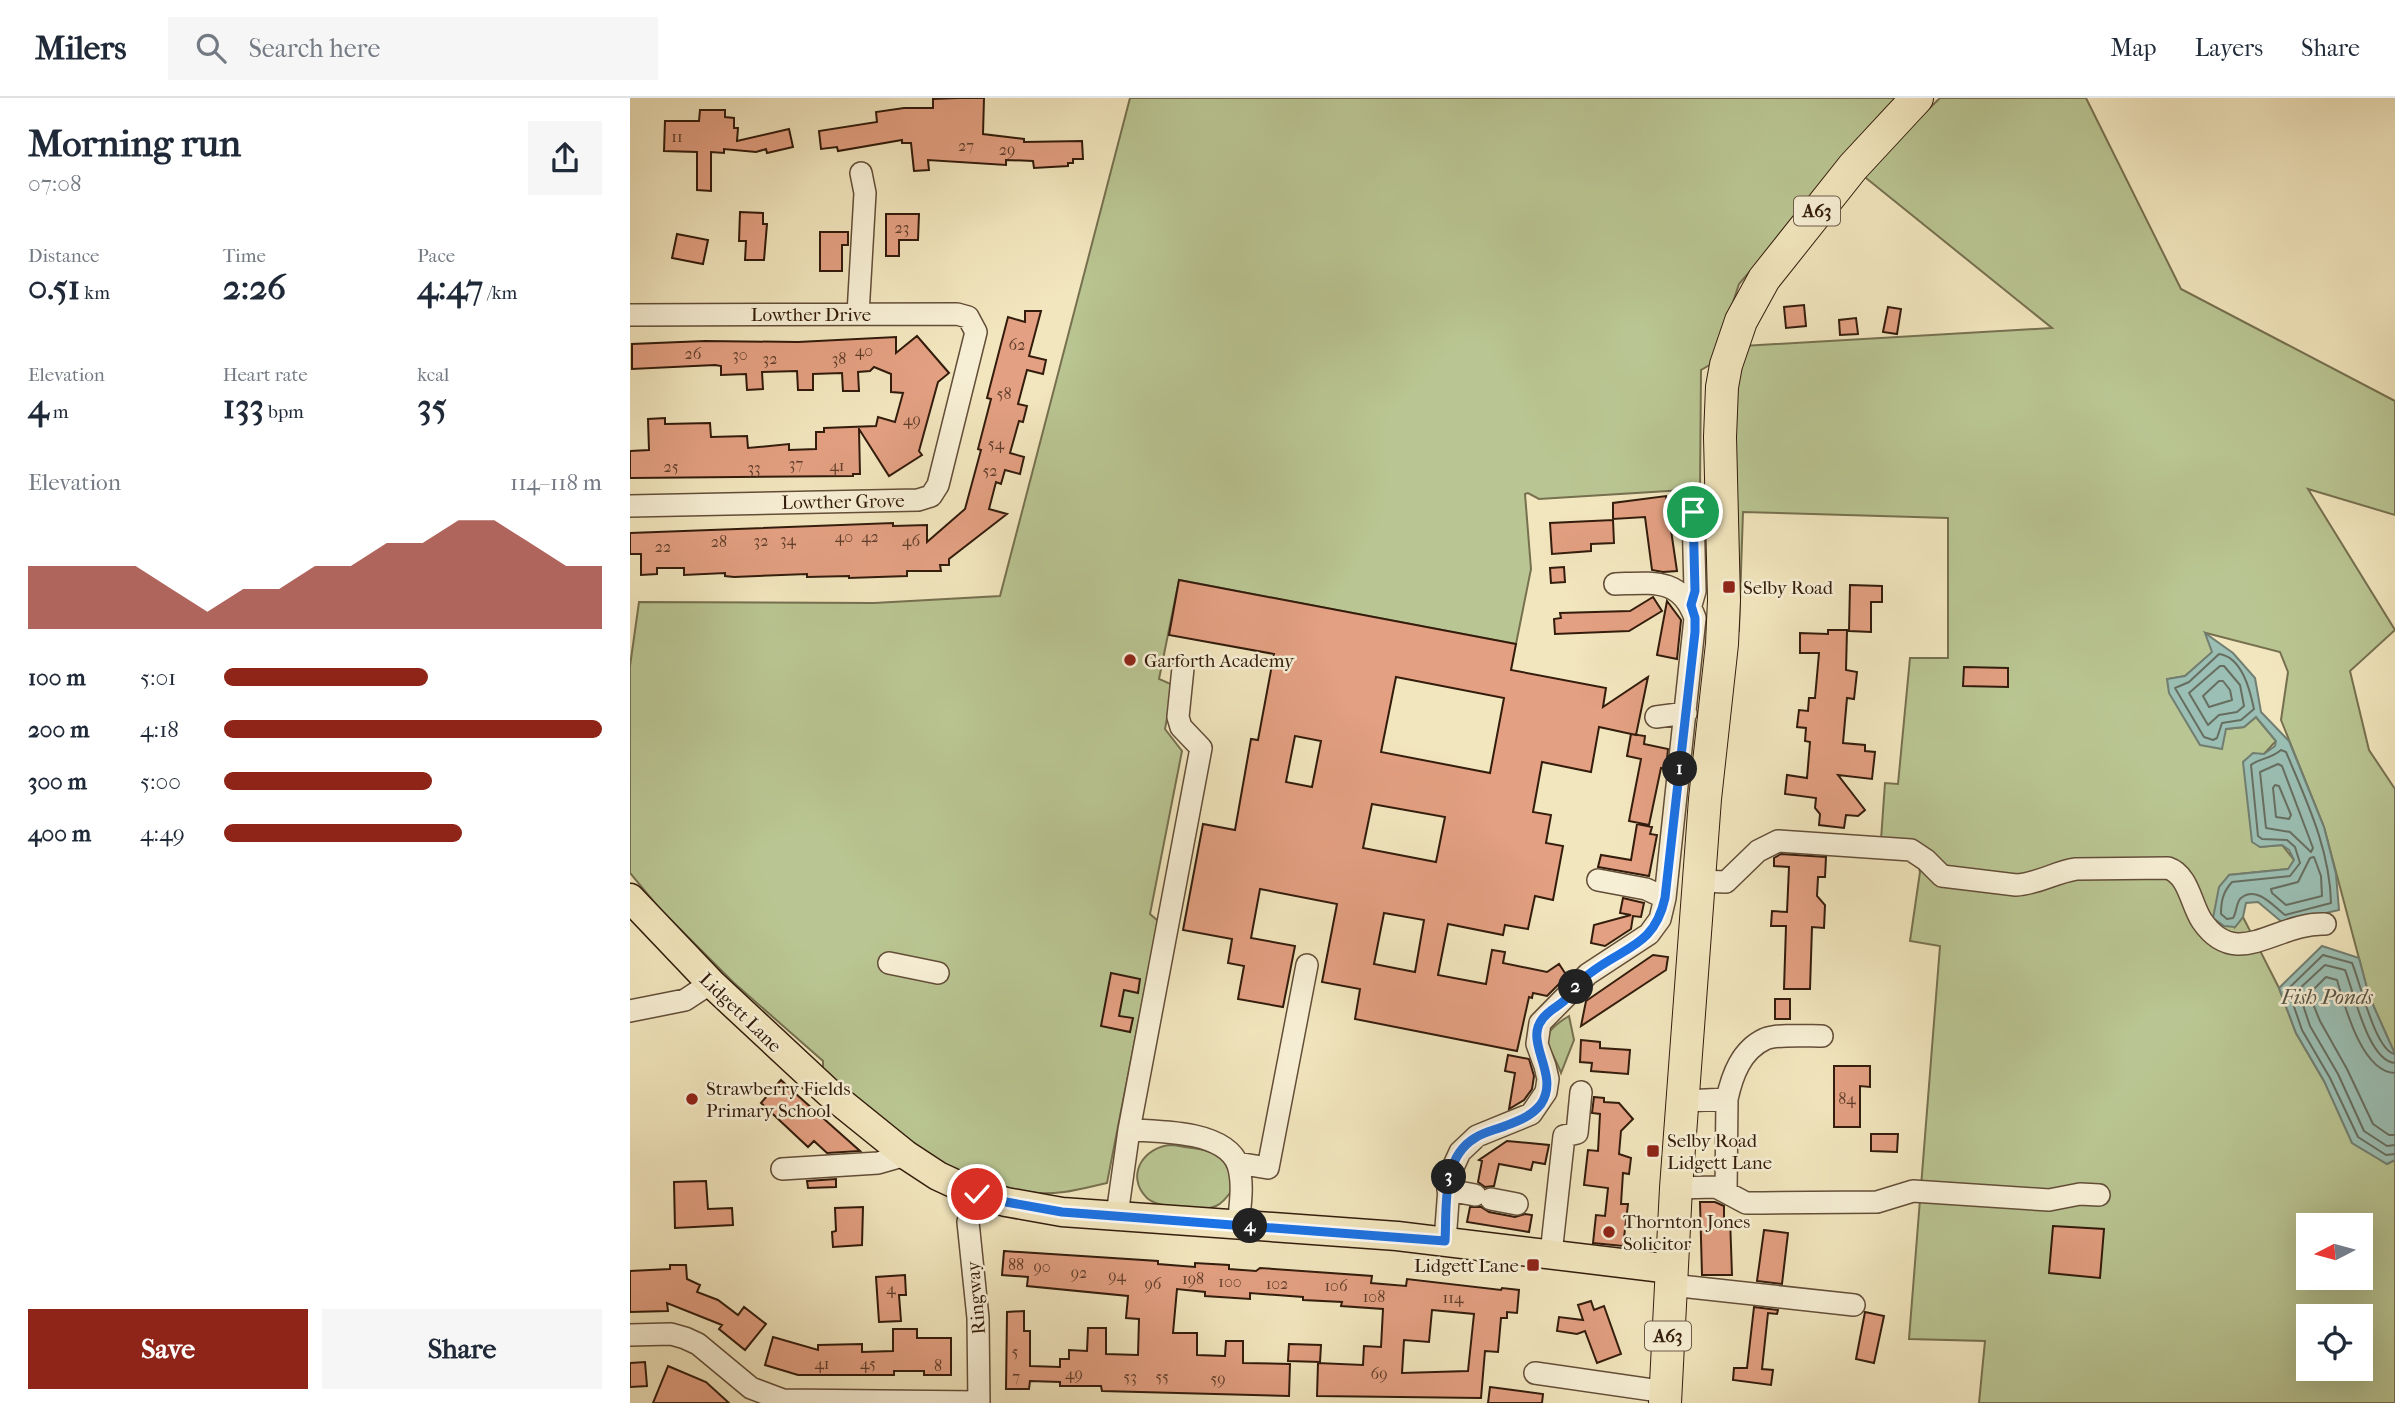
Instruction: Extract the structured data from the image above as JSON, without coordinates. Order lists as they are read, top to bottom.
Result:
{
  "streets": {
    "highway": ["A63"],
    "main road": ["Lidgett Lane"],
    "street": ["Lowther Drive", "Lowther Grove", "Ringway"]
  },
  "crossings": [
    ["A63", "Lidgett Lane"],
    ["Lowther Drive", "Lowther Grove"],
    ["Lidgett Lane", "Ringway"]
  ],
  "water": ["Fish Ponds"],
  "places": {
    "transit": ["Selby Road", "Selby Road Lidgett Lane", "Lidgett Lane"],
    "other": ["Garforth Academy", "Strawberry Fields Primary School", "Thornton Jones Solicitor"]
  },
  "house_numbers": [
    "11",
    "27",
    "29",
    "23",
    "62",
    "40",
    "26",
    "30",
    "32",
    "38",
    "58",
    "49",
    "54",
    "37",
    "41",
    "25",
    "33",
    "52",
    "40",
    "42",
    "34",
    "32",
    "46",
    "28",
    "22",
    "84",
    "88",
    "90",
    "92",
    "94",
    "198",
    "100",
    "96",
    "102",
    "106",
    "4",
    "108",
    "114",
    "5",
    "41",
    "45",
    "8",
    "49",
    "69",
    "7",
    "53",
    "55",
    "59"
  ],
  "north": "left",
  "page": {
    "header": "Milers",
    "search": "Search here",
    "nav": ["Map", "Layers", "Share"],
    "heading": ["Morning run", "07:08"],
    "stats": [
      ["Distance", "0.51 km"],
      ["Time", "2:26"],
      ["Pace", "4:47 /km"],
      ["Elevation", "4 m"],
      ["Heart rate", "133 bpm"],
      ["kcal", "35"]
    ],
    "chart": ["Elevation", "114–118 m"],
    "list": [
      {
        "name": "100 m",
        "note": "5:01"
      },
      {
        "name": "200 m",
        "note": "4:18"
      },
      {
        "name": "300 m",
        "note": "5:00"
      },
      {
        "name": "400 m",
        "note": "4:49"
      }
    ],
    "pins": [
      "1",
      "2",
      "3",
      "4"
    ],
    "buttons": ["Save", "Share"]
  }
}
